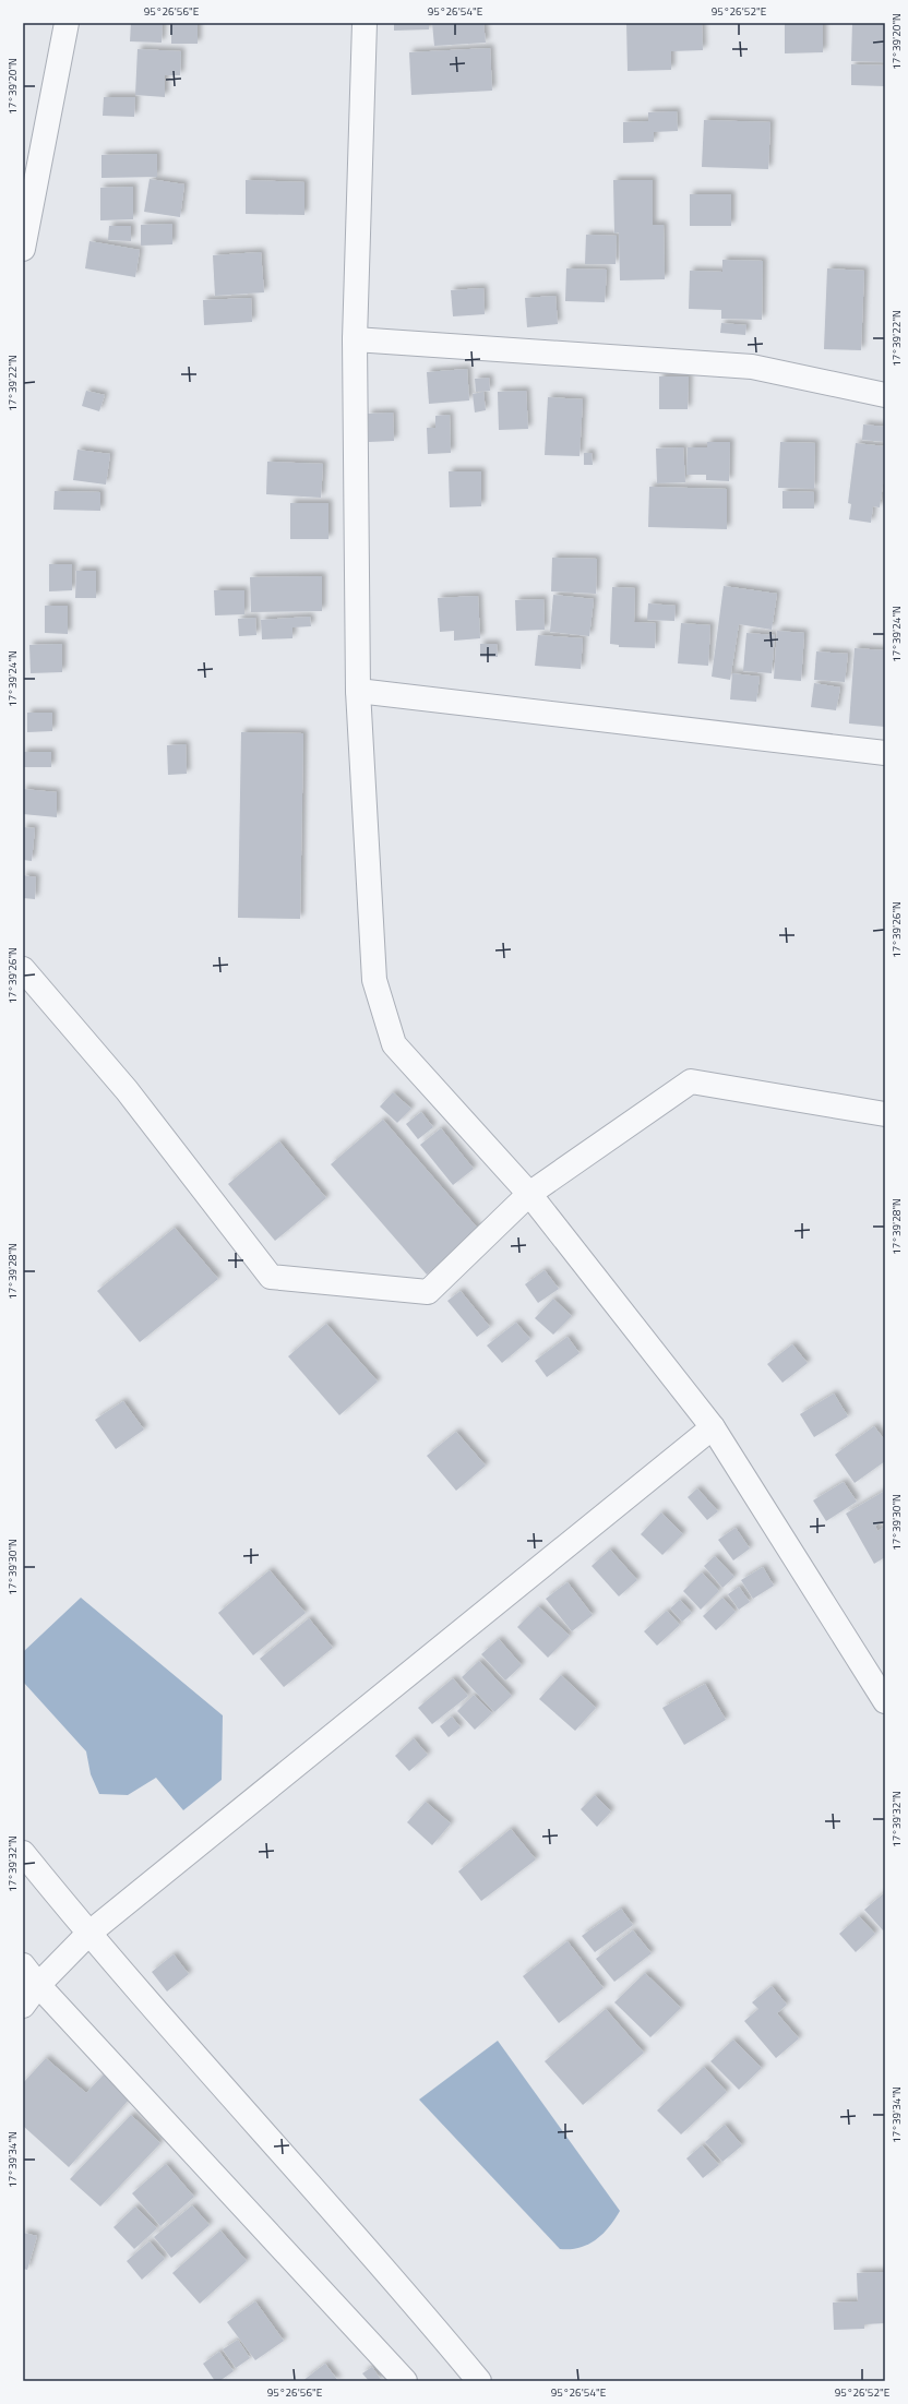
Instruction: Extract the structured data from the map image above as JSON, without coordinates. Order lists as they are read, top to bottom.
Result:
{
  "coordinates": [
    "95°26'56\"E",
    "95°26'54\"E",
    "95°26'52\"E",
    "17°39'20\"N",
    "17°39'22\"N",
    "17°39'24\"N",
    "17°39'26\"N",
    "17°39'28\"N",
    "17°39'30\"N",
    "17°39'32\"N",
    "17°39'34\"N"
  ]
}
